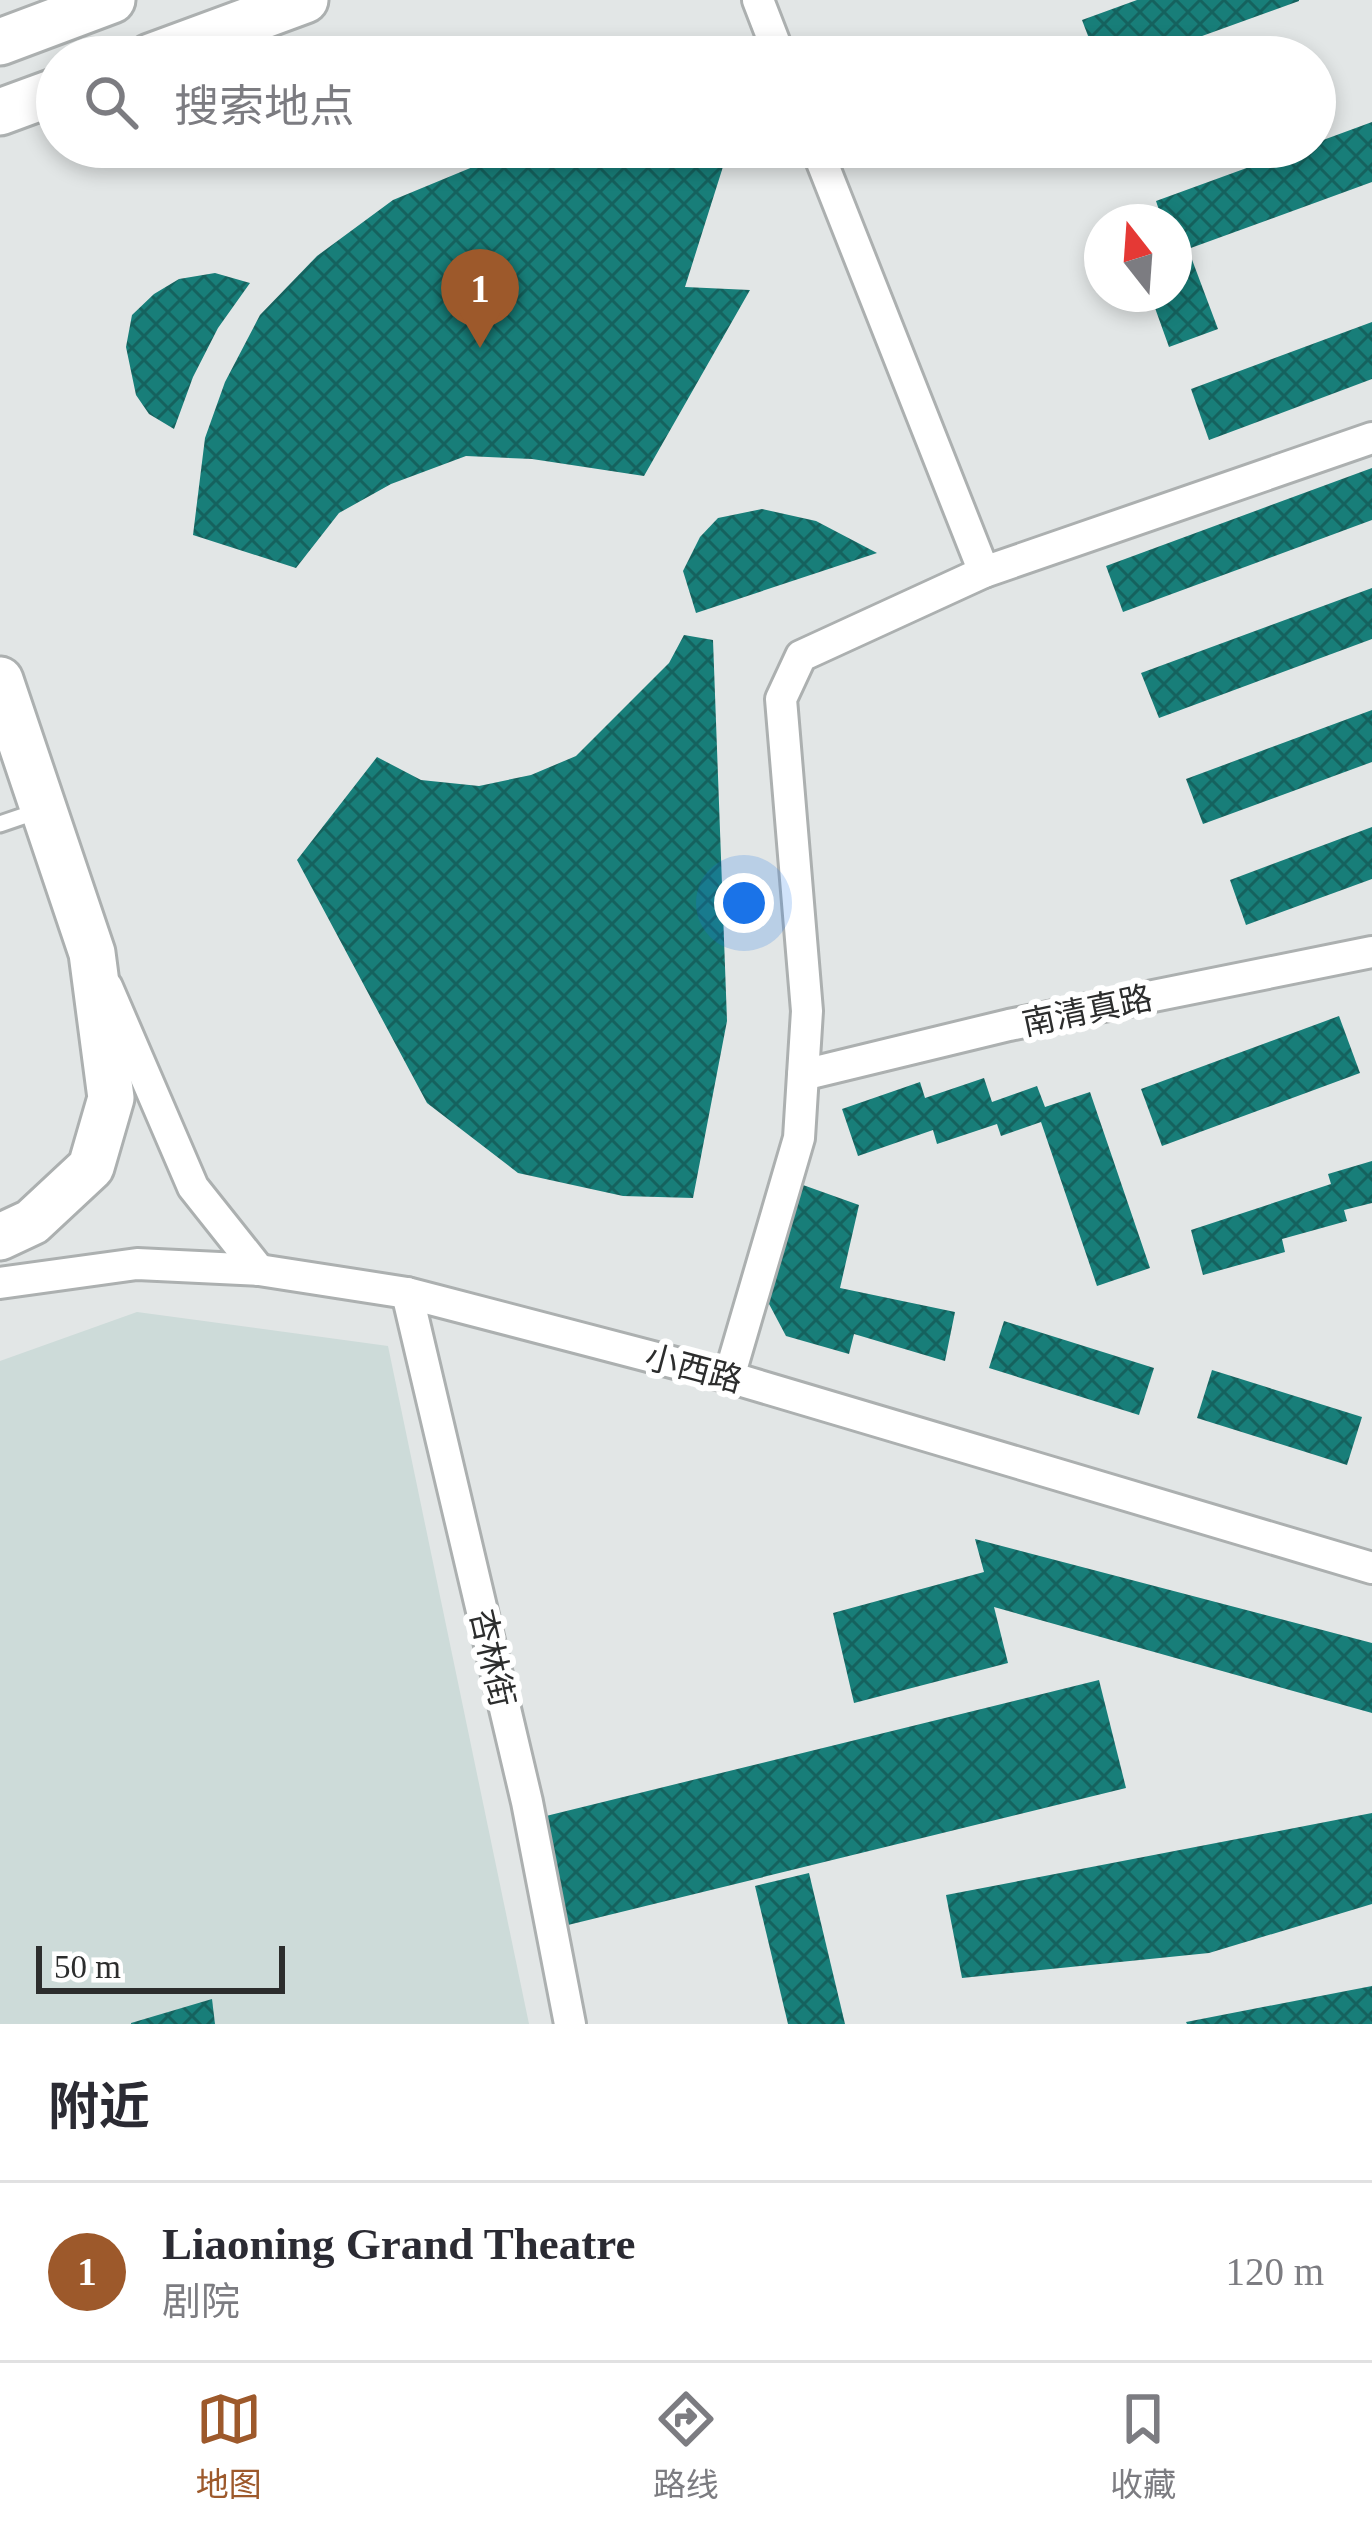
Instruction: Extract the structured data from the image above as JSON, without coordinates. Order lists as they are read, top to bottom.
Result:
{
  "streets": {
    "street": ["南清真路", "小西路", "杏林街"]
  },
  "crossings": [
    ["小西路", "杏林街"]
  ],
  "scale_bar": "50 m",
  "north": "top",
  "page": {
    "search": "搜索地点",
    "pins": "1",
    "scale": "50 m",
    "heading": "附近",
    "list": [
      {
        "mark": "1",
        "name": "Liaoning Grand Theatre",
        "note": "剧院",
        "value": "120 m"
      }
    ],
    "nav": ["地图", "路线", "收藏"]
  }
}
